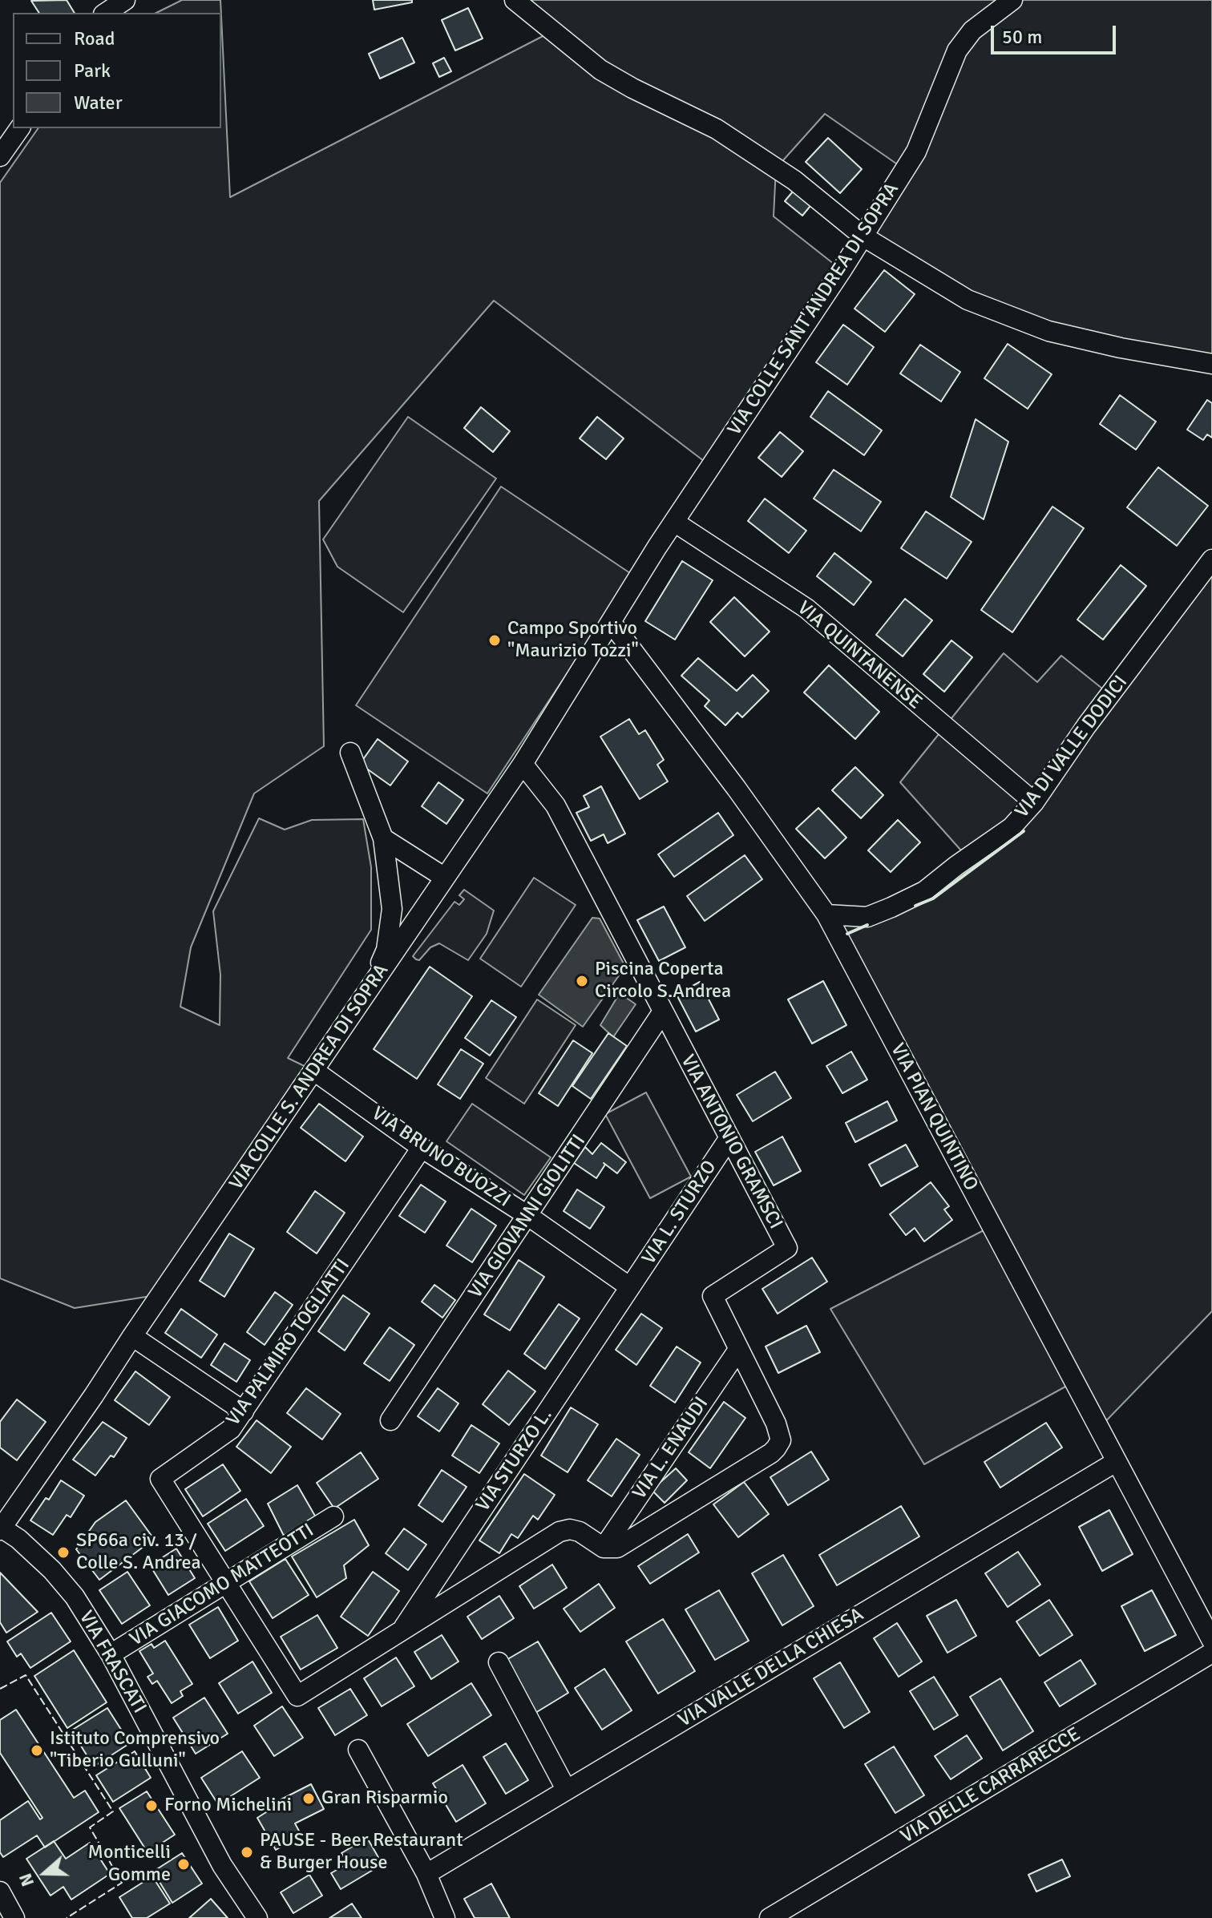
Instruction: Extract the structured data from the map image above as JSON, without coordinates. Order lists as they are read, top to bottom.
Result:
{
  "streets": {
    "street": [
      "VIA COLLE SANT'ANDREA DI SOPRA",
      "VIA QUINTANENSE",
      "VIA DI VALLE DODICI",
      "VIA COLLE S. ANDREA DI SOPRA",
      "VIA PIAN QUINTINO",
      "VIA ANTONIO GRAMSCI",
      "VIA BRUNO BUOZZI",
      "VIA L. STURZO",
      "VIA GIOVANNI GIOLITTI",
      "VIA PALMIRO TOGLIATTI",
      "VIA L. ENAUDI",
      "VIA STURZO L.",
      "VIA GIACOMO MATTEOTTI",
      "VIA FRASCATI",
      "VIA VALLE DELLA CHIESA",
      "VIA DELLE CARRARECCE"
    ]
  },
  "crossings": [
    ["VIA COLLE SANT'ANDREA DI SOPRA", "VIA QUINTANENSE"],
    ["VIA COLLE SANT'ANDREA DI SOPRA", "VIA COLLE S. ANDREA DI SOPRA"],
    ["VIA COLLE SANT'ANDREA DI SOPRA", "VIA PIAN QUINTINO"],
    ["VIA QUINTANENSE", "VIA DI VALLE DODICI"],
    ["VIA DI VALLE DODICI", "VIA PIAN QUINTINO"],
    ["VIA COLLE S. ANDREA DI SOPRA", "VIA PIAN QUINTINO"],
    ["VIA COLLE S. ANDREA DI SOPRA", "VIA ANTONIO GRAMSCI"],
    ["VIA COLLE S. ANDREA DI SOPRA", "VIA BRUNO BUOZZI"],
    ["VIA COLLE S. ANDREA DI SOPRA", "VIA FRASCATI"],
    ["VIA PIAN QUINTINO", "VIA VALLE DELLA CHIESA"],
    ["VIA ANTONIO GRAMSCI", "VIA L. STURZO"],
    ["VIA ANTONIO GRAMSCI", "VIA GIOVANNI GIOLITTI"],
    ["VIA ANTONIO GRAMSCI", "VIA L. ENAUDI"],
    ["VIA BRUNO BUOZZI", "VIA L. STURZO"],
    ["VIA BRUNO BUOZZI", "VIA GIOVANNI GIOLITTI"],
    ["VIA BRUNO BUOZZI", "VIA PALMIRO TOGLIATTI"],
    ["VIA BRUNO BUOZZI", "VIA STURZO L."],
    ["VIA L. STURZO", "VIA STURZO L."],
    ["VIA PALMIRO TOGLIATTI", "VIA GIACOMO MATTEOTTI"],
    ["VIA GIACOMO MATTEOTTI", "VIA FRASCATI"]
  ],
  "places": [
    "Campo Sportivo \"Maurizio Tozzi\"",
    "Piscina Coperta Circolo S.Andrea",
    "SP66a civ. 13 / Colle S. Andrea",
    "Istituto Comprensivo \"Tiberio Gulluni\"",
    "Gran Risparmio",
    "Forno Michelini",
    "PAUSE - Beer Restaurant & Burger House",
    "Monticelli Gomme"
  ],
  "legend": ["Road", "Park", "Water"],
  "scale_bar": "50 m",
  "north": "left"
}
